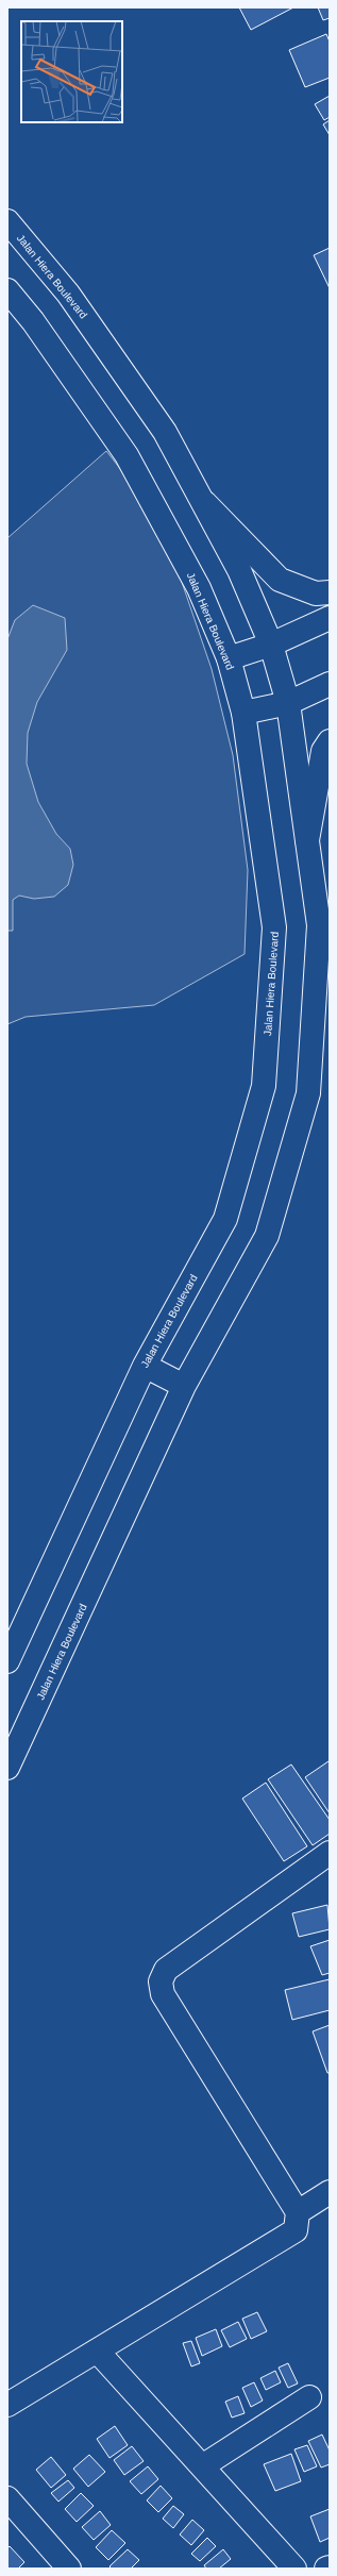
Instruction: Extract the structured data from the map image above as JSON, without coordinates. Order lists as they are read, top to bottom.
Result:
{
  "streets": {
    "street": ["Jalan Hiera Boulevard"]
  }
}
